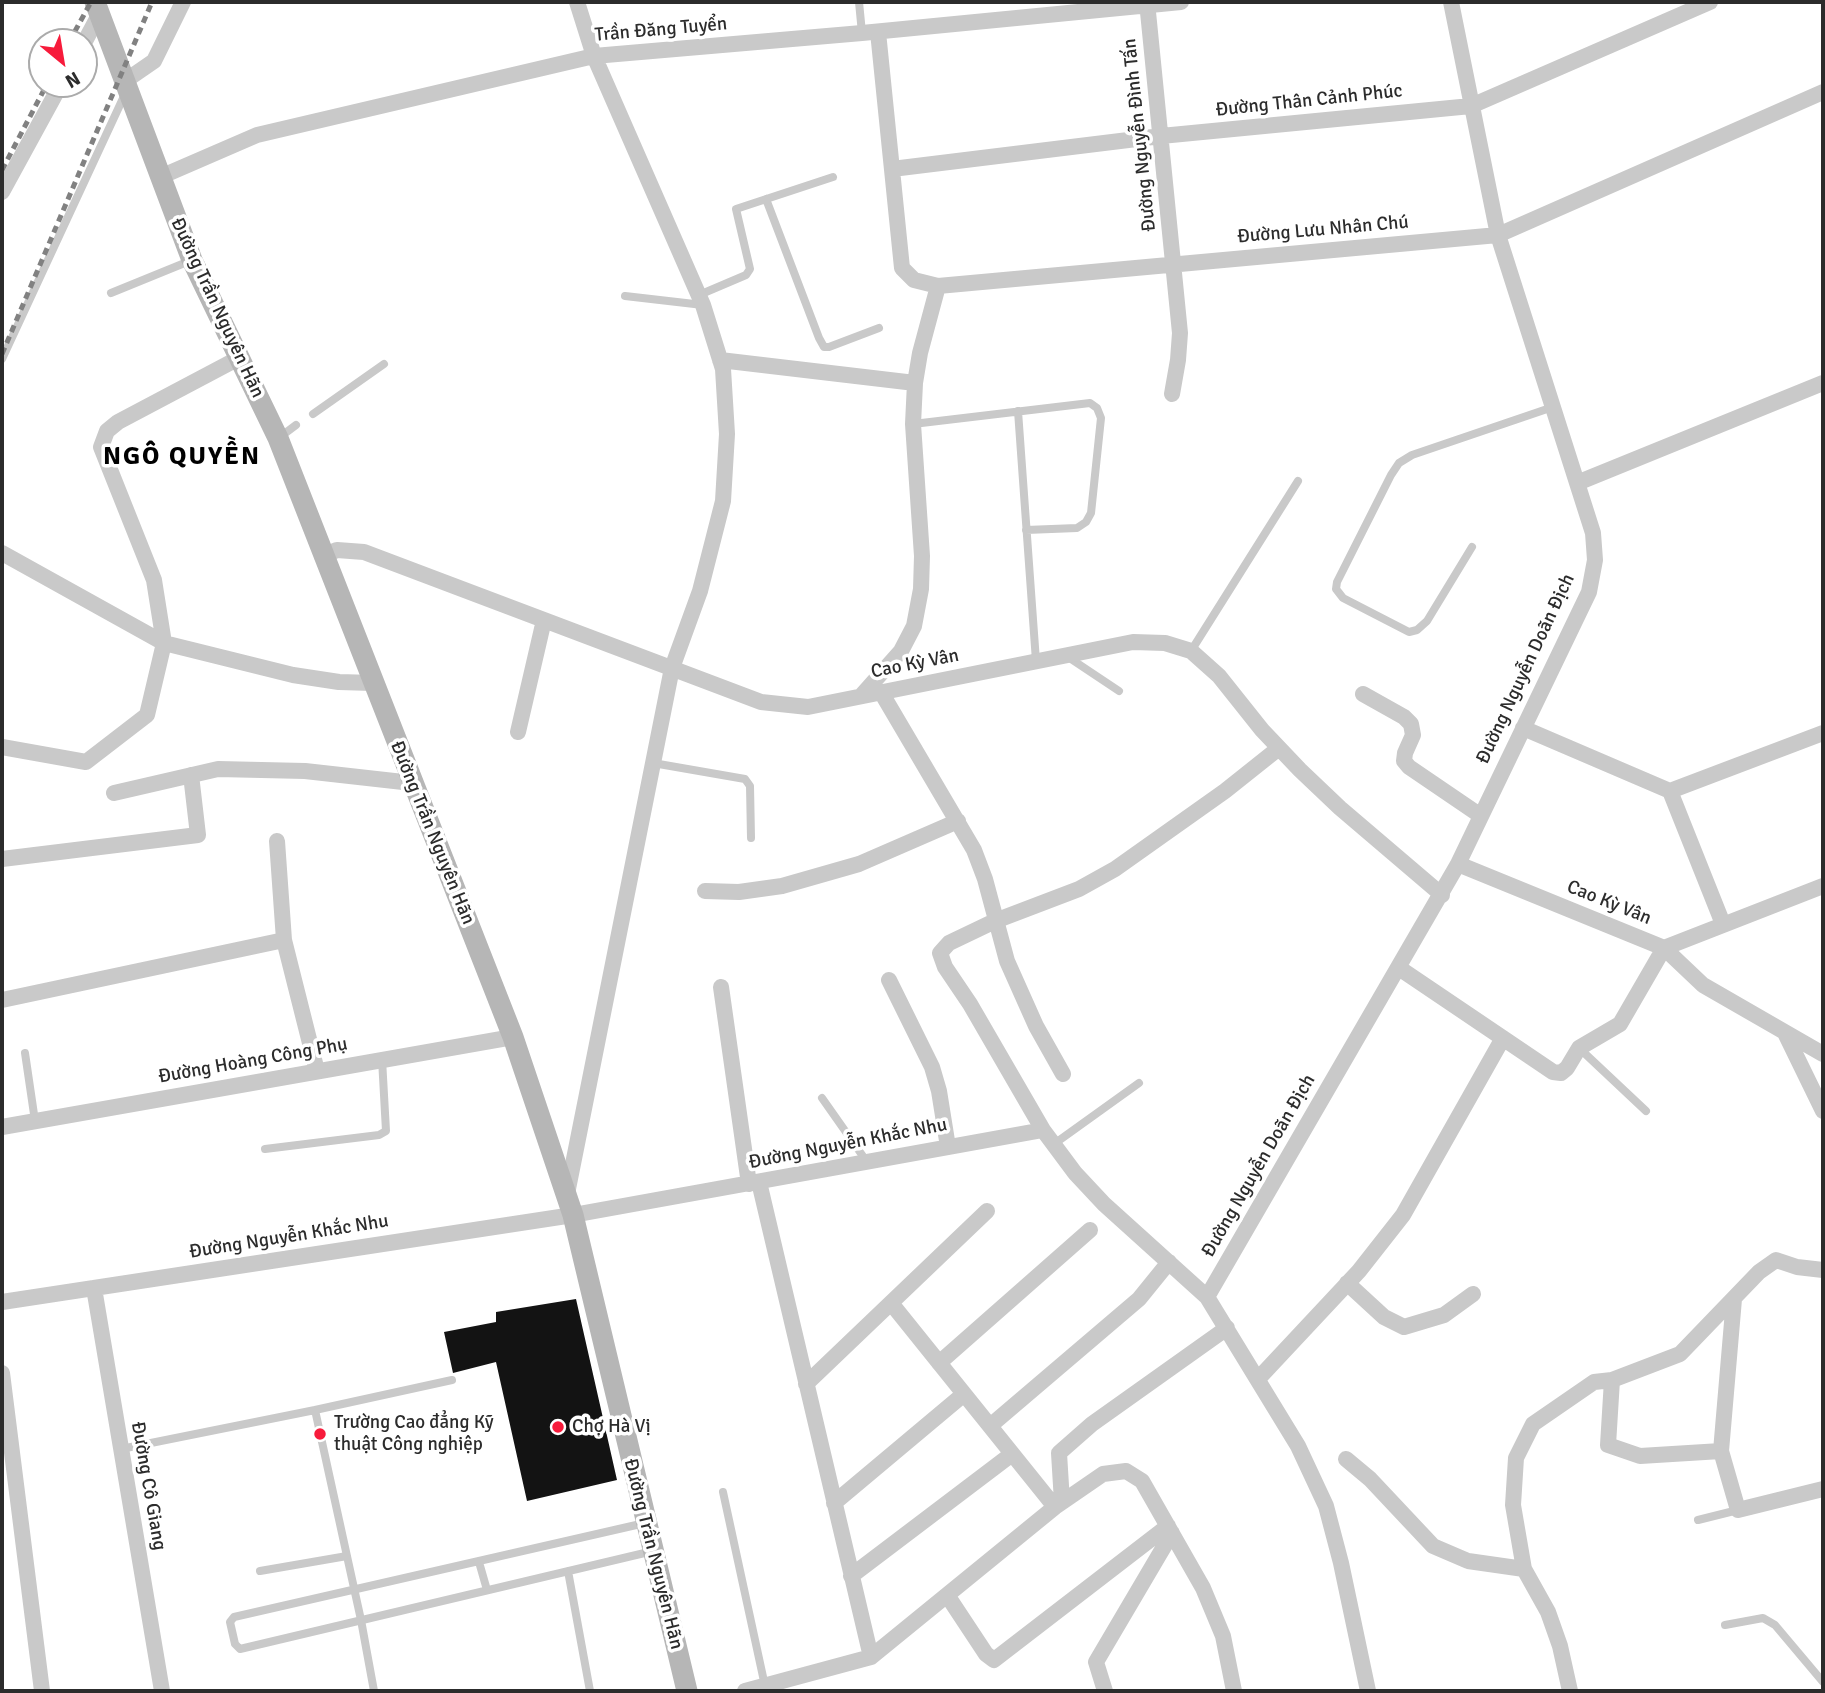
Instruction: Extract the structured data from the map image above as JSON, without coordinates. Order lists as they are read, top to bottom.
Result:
{
  "streets": {
    "street": [
      "Trần Đăng Tuyển",
      "Đường Thân Cảnh Phúc",
      "Đường Nguyễn Đình Tấn",
      "Đường Lưu Nhân Chú",
      "Đường Trần Nguyên Hãn",
      "Cao Kỳ Vân",
      "Đường Nguyễn Doãn Địch",
      "Đường Hoàng Công Phụ",
      "Đường Nguyễn Khắc Nhu",
      "Đường Cô Giang"
    ]
  },
  "crossings": [
    ["Trần Đăng Tuyển", "Đường Nguyễn Đình Tấn"],
    ["Trần Đăng Tuyển", "Đường Lưu Nhân Chú"],
    ["Trần Đăng Tuyển", "Đường Trần Nguyên Hãn"],
    ["Đường Thân Cảnh Phúc", "Đường Nguyễn Đình Tấn"],
    ["Đường Thân Cảnh Phúc", "Đường Lưu Nhân Chú"],
    ["Đường Thân Cảnh Phúc", "Đường Nguyễn Doãn Địch"],
    ["Đường Nguyễn Đình Tấn", "Đường Lưu Nhân Chú"],
    ["Đường Lưu Nhân Chú", "Đường Nguyễn Doãn Địch"],
    ["Đường Trần Nguyên Hãn", "Cao Kỳ Vân"],
    ["Đường Trần Nguyên Hãn", "Đường Hoàng Công Phụ"],
    ["Đường Trần Nguyên Hãn", "Đường Nguyễn Khắc Nhu"],
    ["Cao Kỳ Vân", "Đường Nguyễn Doãn Địch"],
    ["Đường Nguyễn Khắc Nhu", "Đường Cô Giang"]
  ],
  "districts": ["NGÔ QUYỀN"],
  "places": ["Chợ Hà Vị", "Trường Cao đẳng Kỹ thuật Công nghiệp"],
  "north": "bottom right"
}
